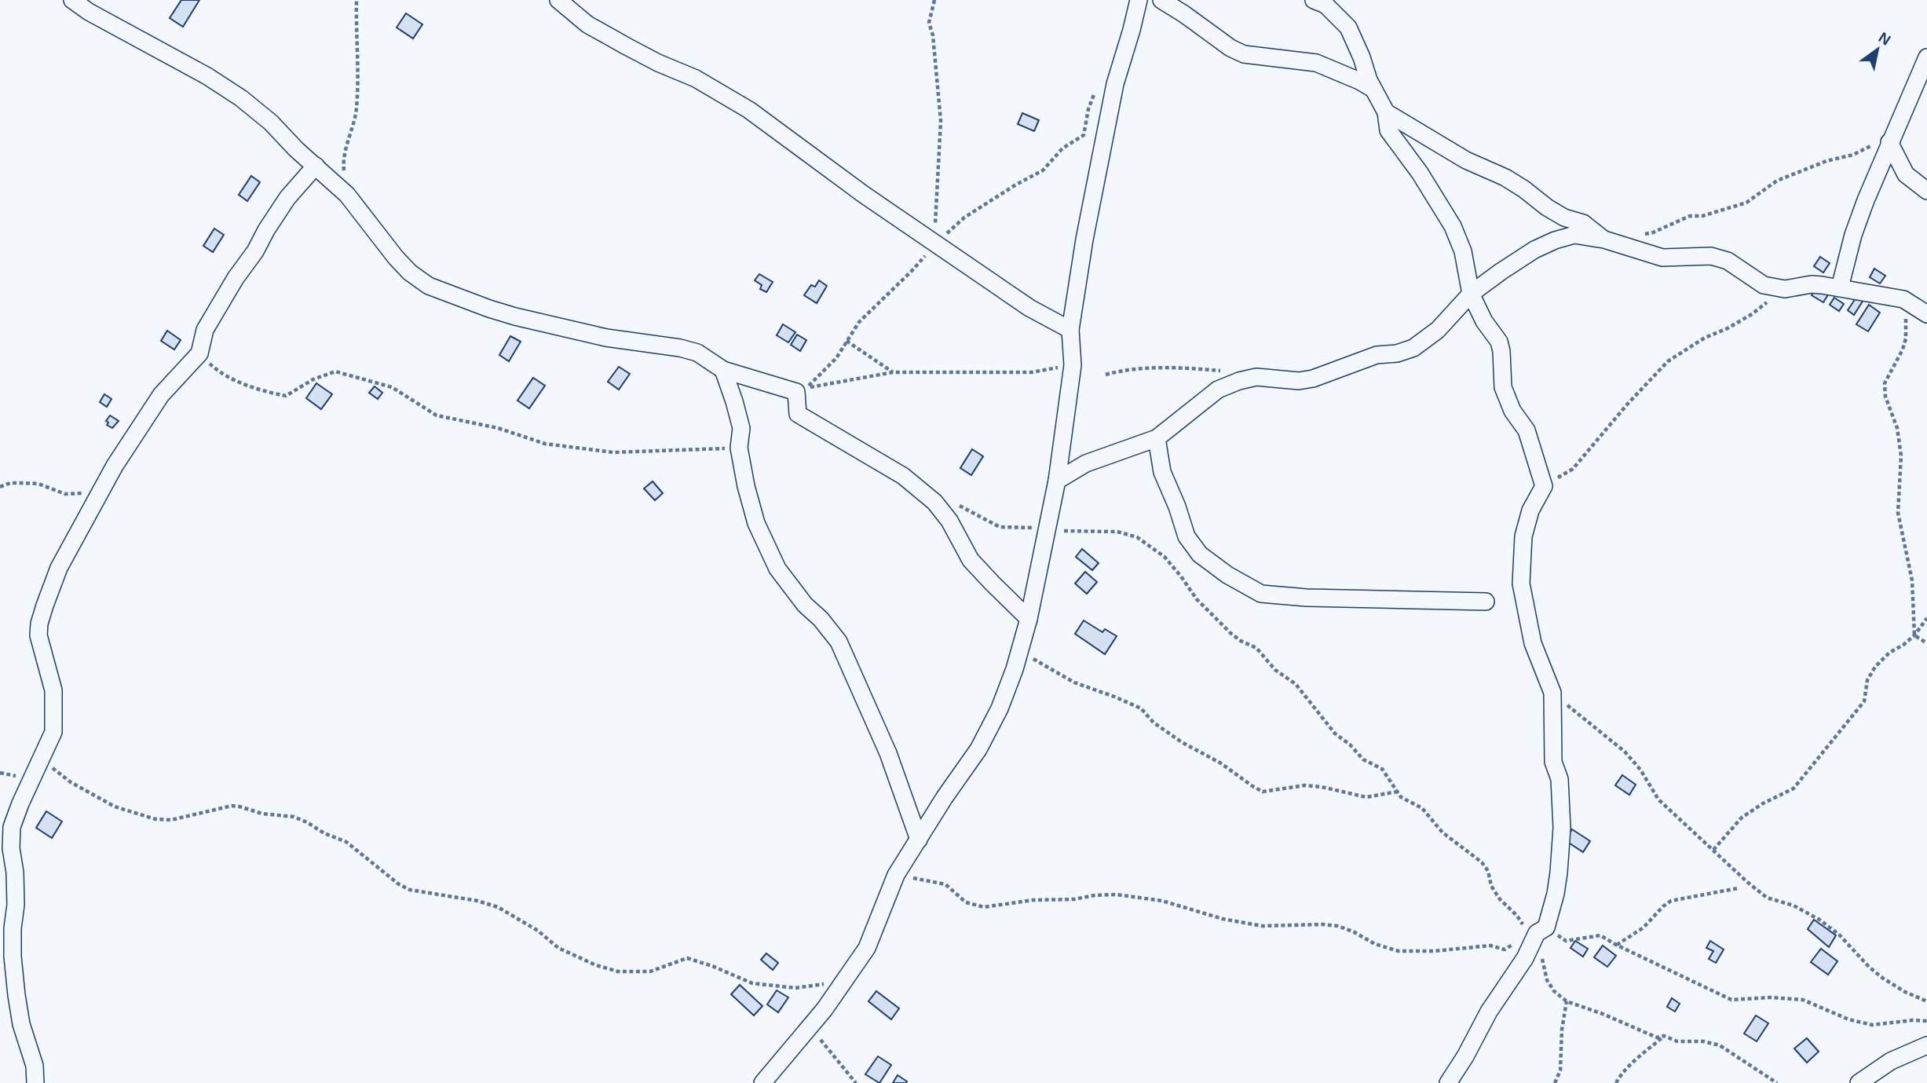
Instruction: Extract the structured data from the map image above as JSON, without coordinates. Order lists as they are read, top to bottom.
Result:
{
  "north": "top right"
}
